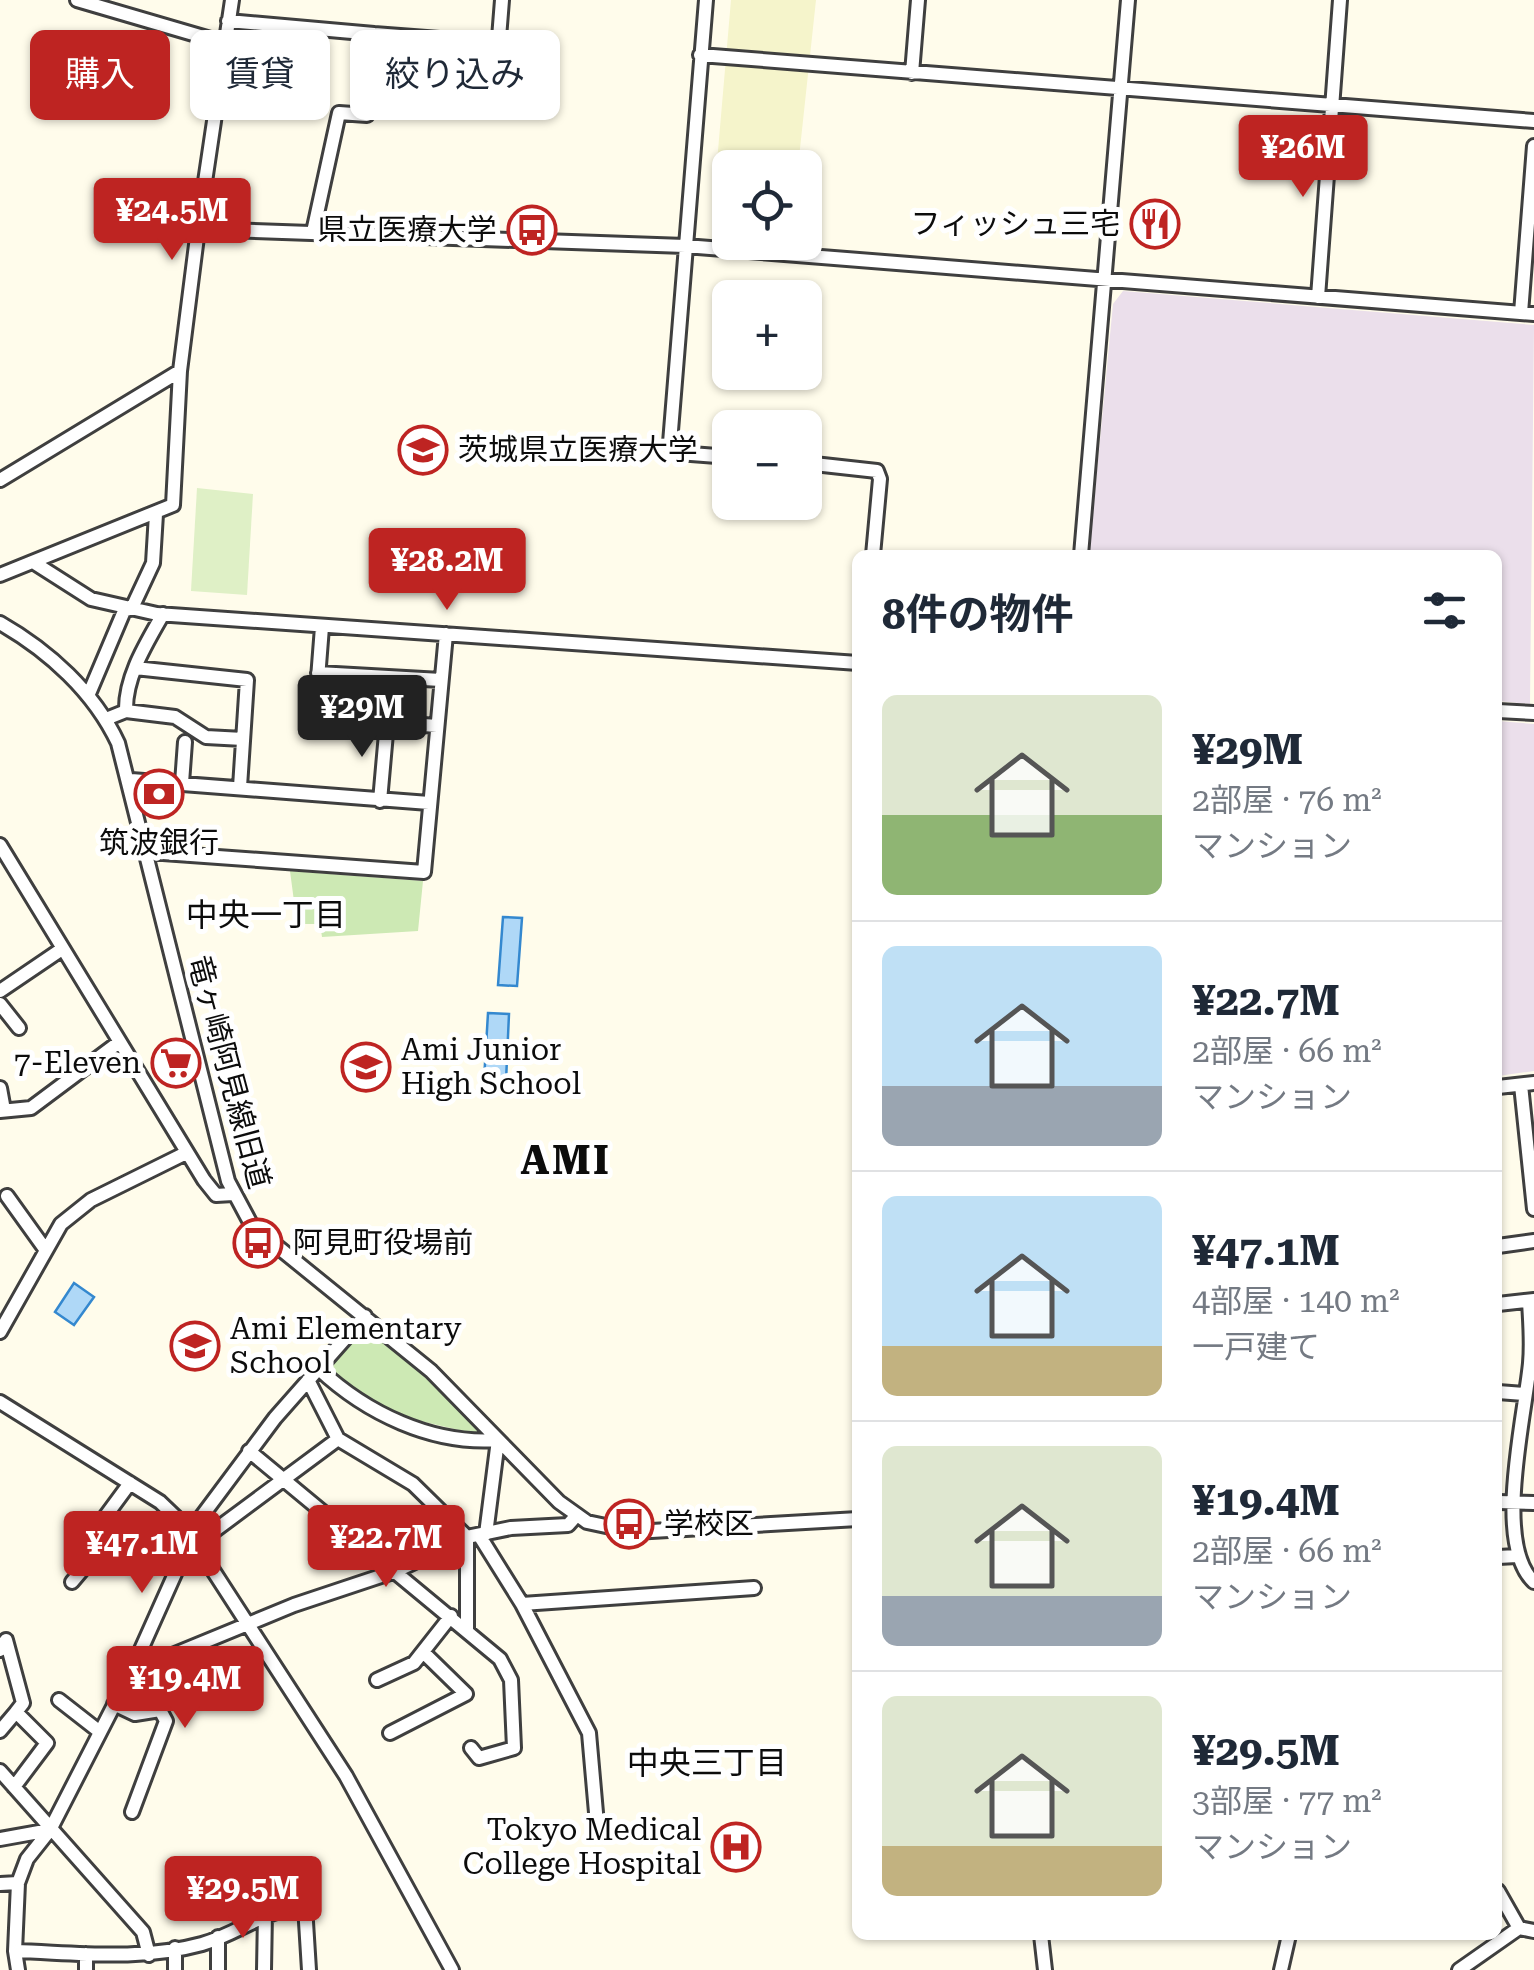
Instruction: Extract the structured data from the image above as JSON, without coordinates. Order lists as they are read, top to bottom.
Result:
{
  "streets": {
    "street": ["竜ヶ崎阿見線旧道"]
  },
  "districts": ["中央一丁目", "AMI", "中央三丁目"],
  "places": {
    "restaurant": ["フィッシュ三宅"],
    "bus stop": ["県立医療大学", "阿見町役場前", "学校区"],
    "school or university": ["茨城県立医療大学", "Ami Junior High School", "Ami Elementary School"],
    "bank": ["筑波銀行"],
    "supermarket": ["7-Eleven"],
    "hospital": ["Tokyo Medical College Hospital"]
  },
  "page": {
    "chip": ["購入", "賃貸", "絞り込み"],
    "price": [
      "¥26M",
      "¥24.5M",
      "¥28.2M",
      "¥29M",
      "¥22.7M",
      "¥47.1M",
      "¥19.4M",
      "¥29.5M"
    ],
    "map_buttons": ["+", "−"],
    "heading": "8件の物件",
    "list": [
      {
        "name": "¥29M",
        "note": "2部屋 · 76 m² · マンション"
      },
      {
        "name": "¥22.7M",
        "note": "2部屋 · 66 m² · マンション"
      },
      {
        "name": "¥47.1M",
        "note": "4部屋 · 140 m² · 一戸建て"
      },
      {
        "name": "¥19.4M",
        "note": "2部屋 · 66 m² · マンション"
      },
      {
        "name": "¥29.5M",
        "note": "3部屋 · 77 m² · マンション"
      }
    ]
  }
}
